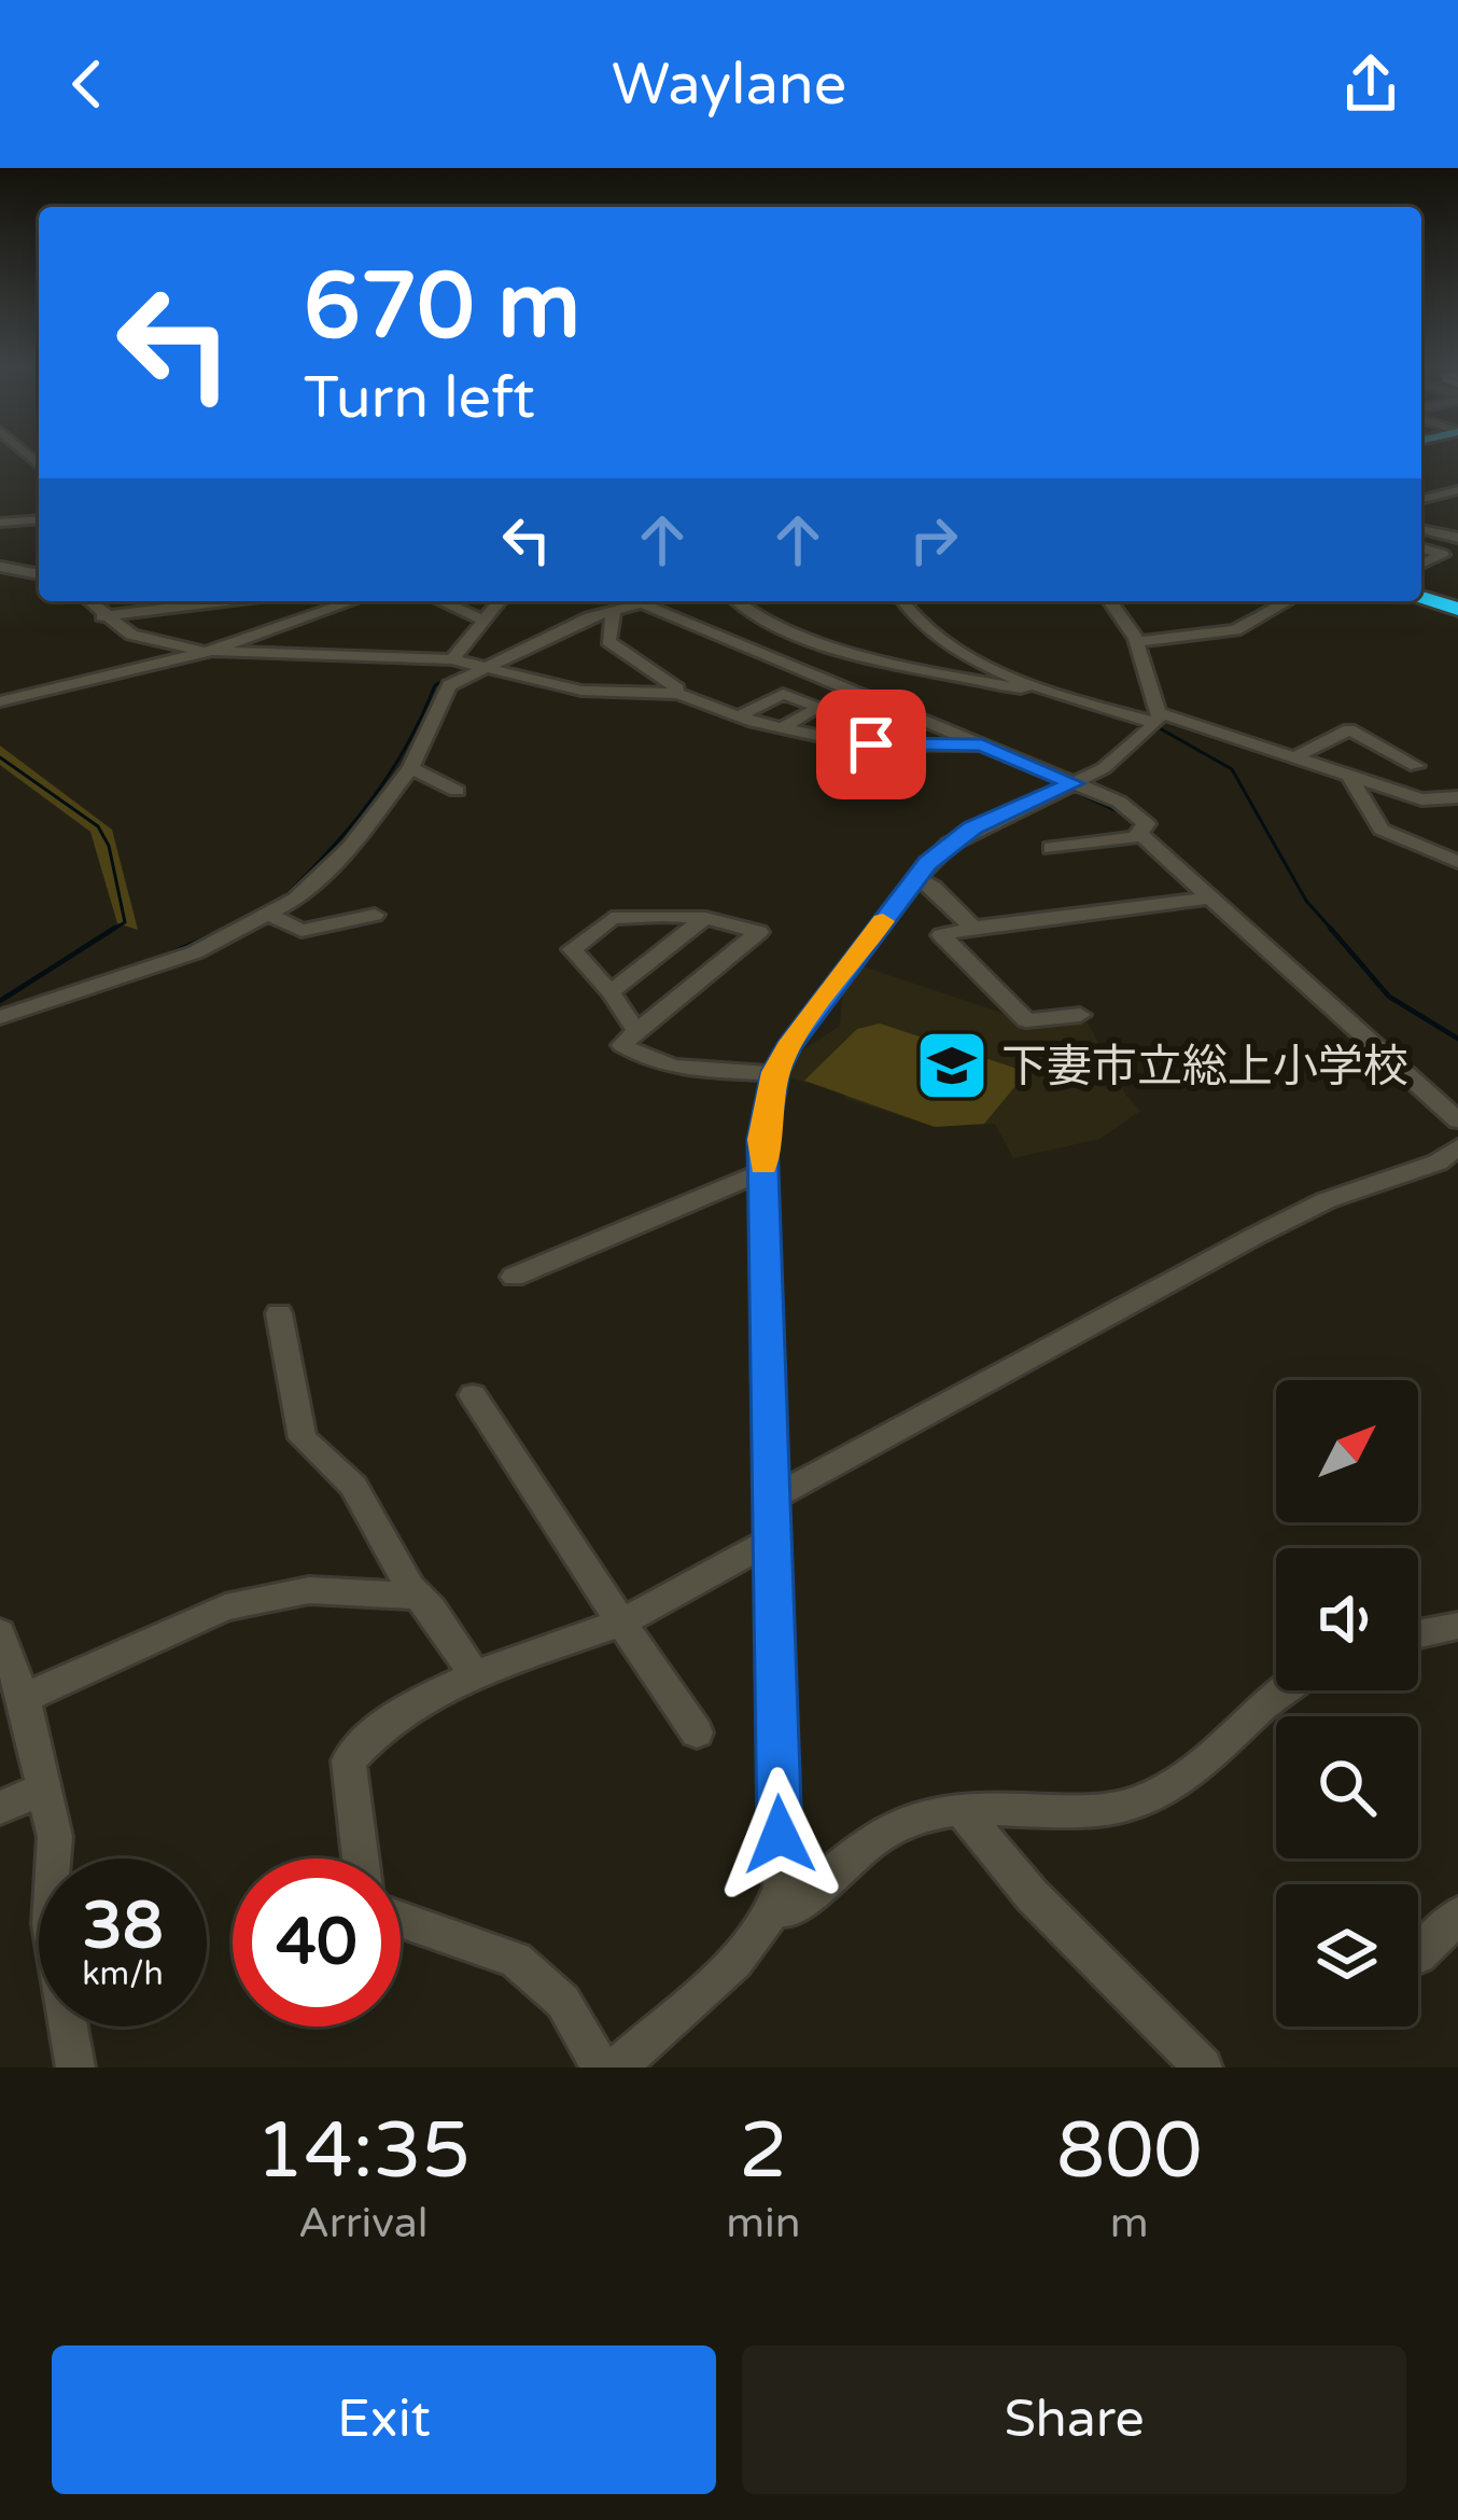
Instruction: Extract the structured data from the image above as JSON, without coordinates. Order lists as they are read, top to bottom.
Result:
{
  "places": {
    "school or university": ["下妻市立総上小学校"]
  },
  "north": "top right",
  "page": {
    "header": "Waylane",
    "turn": ["670 m", "Turn left"],
    "speed": "38 km/h",
    "limit": "40",
    "eta": [
      "14:35",
      "Arrival",
      "2",
      "min",
      "800",
      "m"
    ],
    "buttons": ["Exit", "Share"]
  }
}
